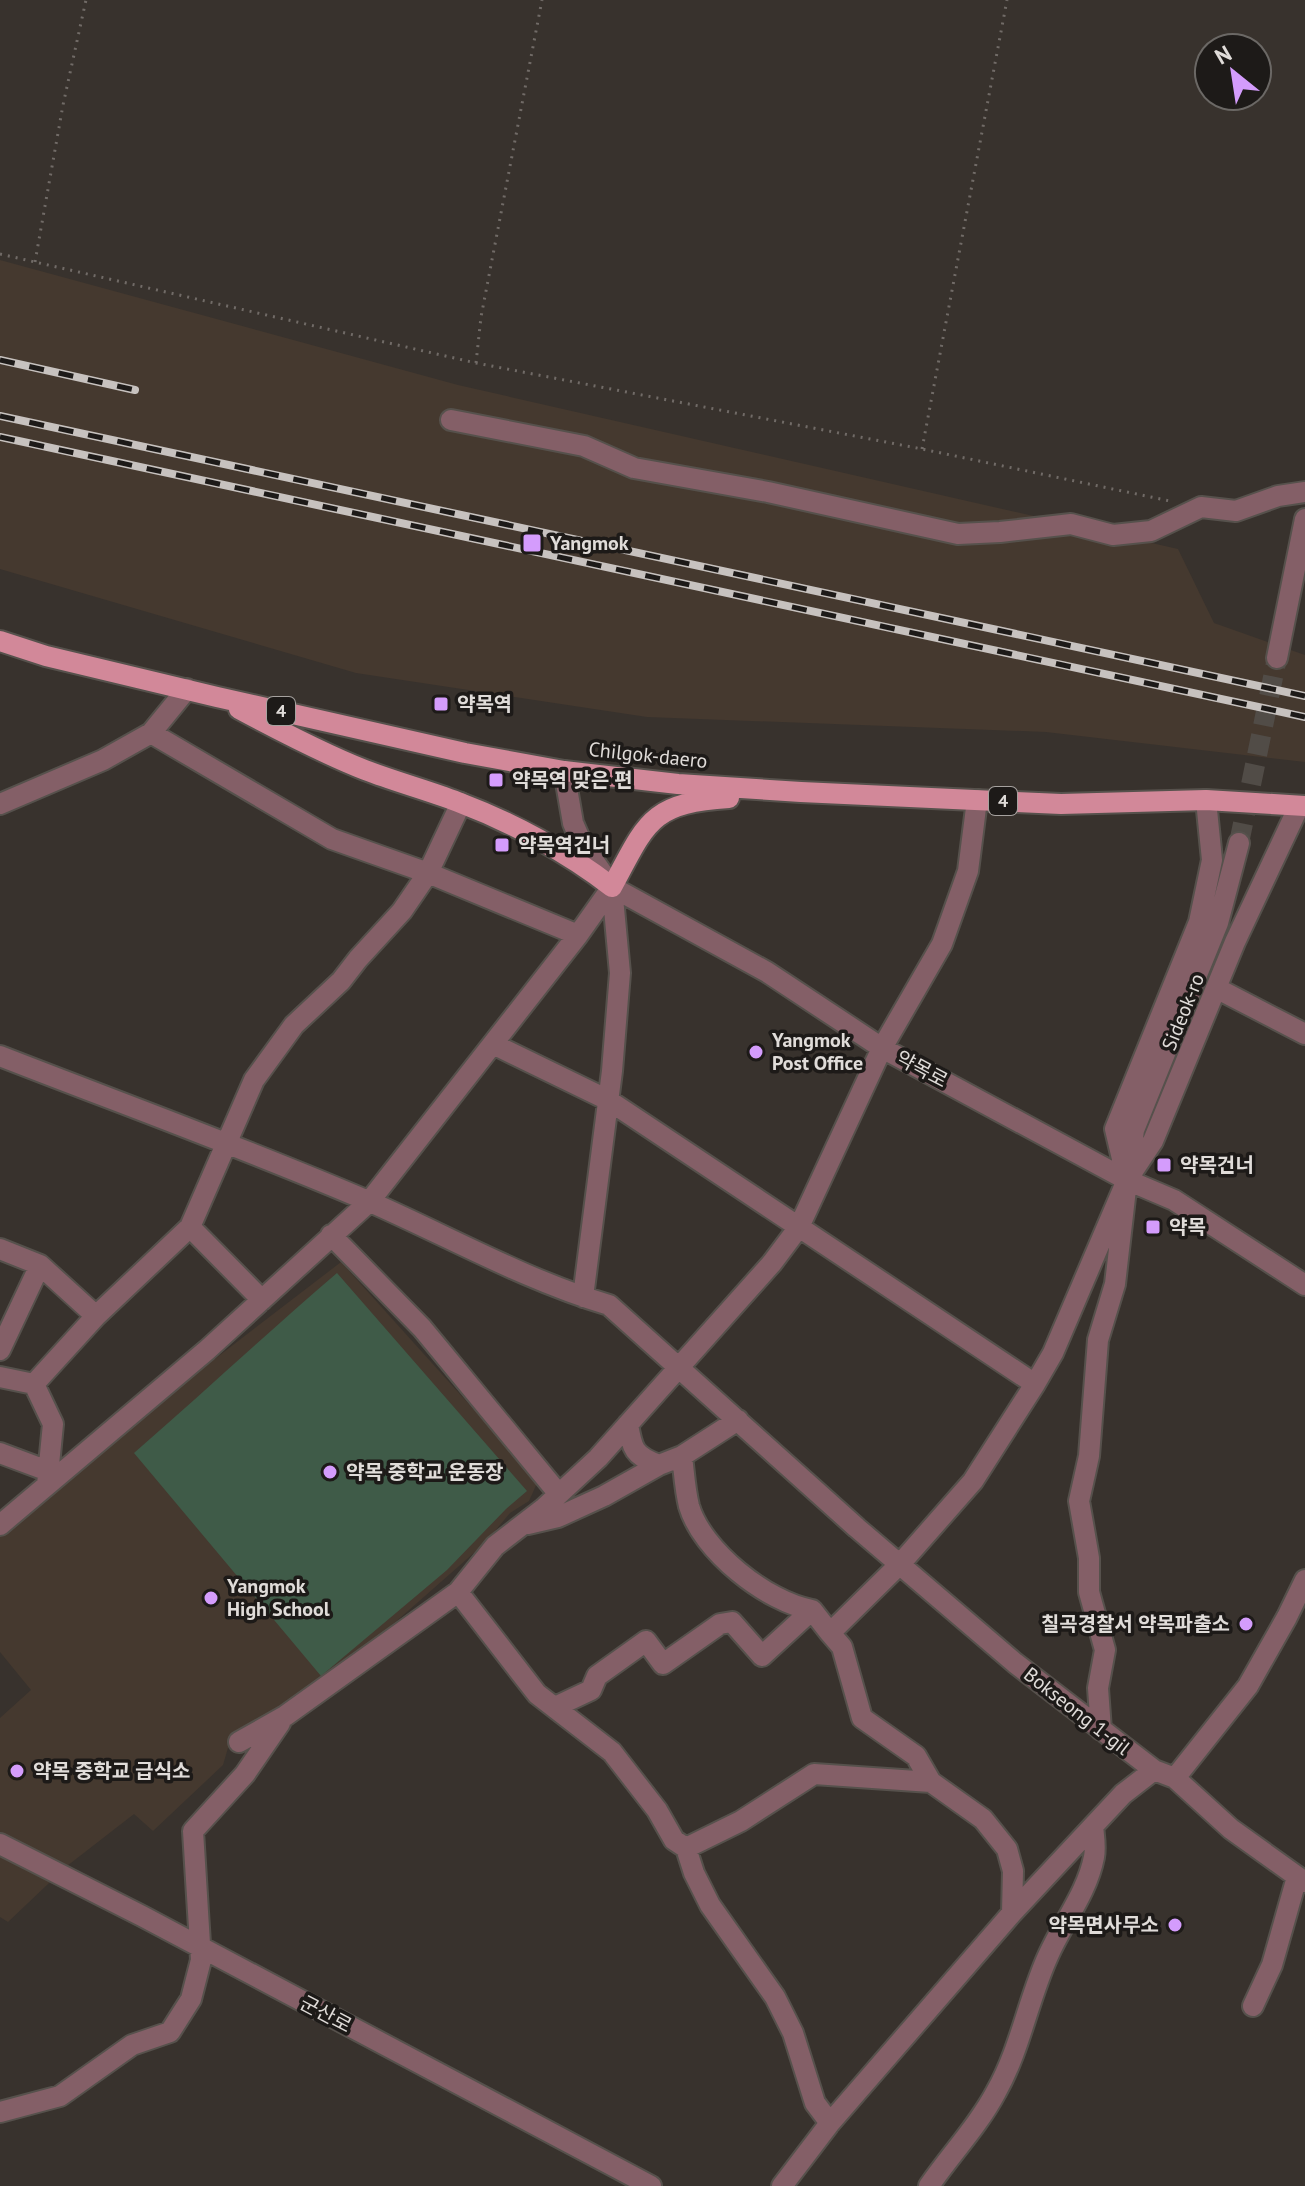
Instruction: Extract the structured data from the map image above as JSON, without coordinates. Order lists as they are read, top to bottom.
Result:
{
  "streets": {
    "main road": ["4", "Chilgok-daero"],
    "street": [
      "Sideok-ro",
      "약목로",
      "Bokseong 1-gil",
      "군산로"
    ]
  },
  "crossings": [
    ["Chilgok-daero", "약목로"],
    ["Sideok-ro", "약목로"]
  ],
  "places": {
    "transit": [
      "Yangmok",
      "약목역",
      "약목역 맞은 편",
      "약목역건너",
      "약목건너",
      "약목"
    ],
    "other": [
      "Yangmok Post Office",
      "약목 중학교 운동장",
      "Yangmok High School",
      "칠곡경찰서 약목파출소",
      "약목 중학교 급식소",
      "약목면사무소"
    ]
  },
  "north": "top left"
}
